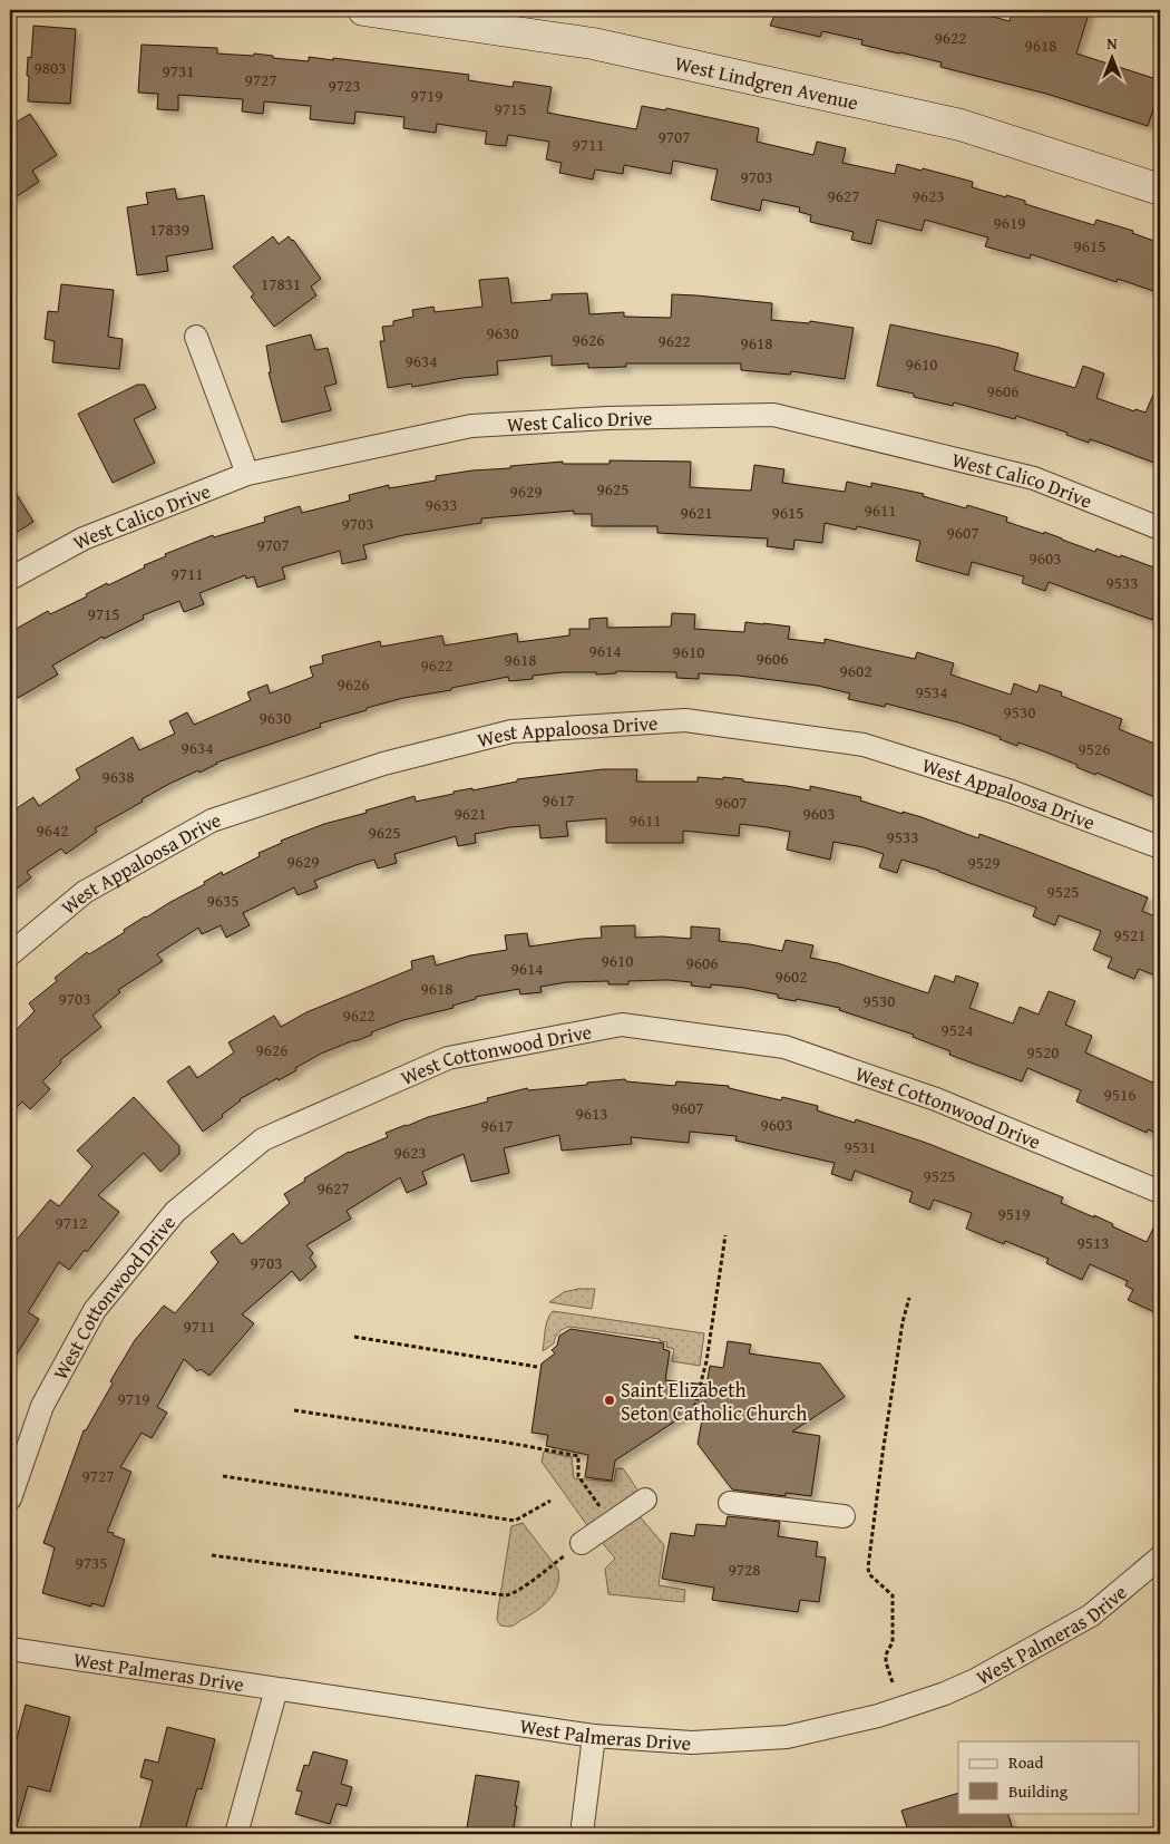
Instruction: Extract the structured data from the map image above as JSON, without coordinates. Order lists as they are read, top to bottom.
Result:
{
  "streets": {
    "street": [
      "West Lindgren Avenue",
      "West Calico Drive",
      "West Appaloosa Drive",
      "West Cottonwood Drive",
      "West Palmeras Drive"
    ]
  },
  "places": ["Saint Elizabeth Seton Catholic Church"],
  "house_numbers": [
    "9622",
    "9618",
    "9803",
    "9731",
    "9727",
    "9723",
    "9719",
    "9715",
    "9707",
    "9711",
    "9703",
    "9627",
    "9623",
    "9619",
    "17839",
    "9615",
    "17831",
    "9630",
    "9626",
    "9622",
    "9618",
    "9634",
    "9610",
    "9606",
    "9625",
    "9629",
    "9633",
    "9611",
    "9621",
    "9615",
    "9703",
    "9607",
    "9707",
    "9603",
    "9711",
    "9533",
    "9715",
    "9614",
    "9610",
    "9606",
    "9618",
    "9622",
    "9602",
    "9626",
    "9534",
    "9530",
    "9630",
    "9634",
    "9526",
    "9638",
    "9617",
    "9607",
    "9621",
    "9603",
    "9611",
    "9642",
    "9625",
    "9533",
    "9629",
    "9529",
    "9525",
    "9635",
    "9521",
    "9610",
    "9606",
    "9614",
    "9602",
    "9618",
    "9703",
    "9530",
    "9622",
    "9524",
    "9626",
    "9520",
    "9516",
    "9607",
    "9613",
    "9603",
    "9617",
    "9531",
    "9623",
    "9525",
    "9627",
    "9519",
    "9712",
    "9513",
    "9703",
    "9711",
    "9719",
    "9727",
    "9735",
    "9728"
  ],
  "legend": ["Road", "Building"],
  "north": "top"
}
